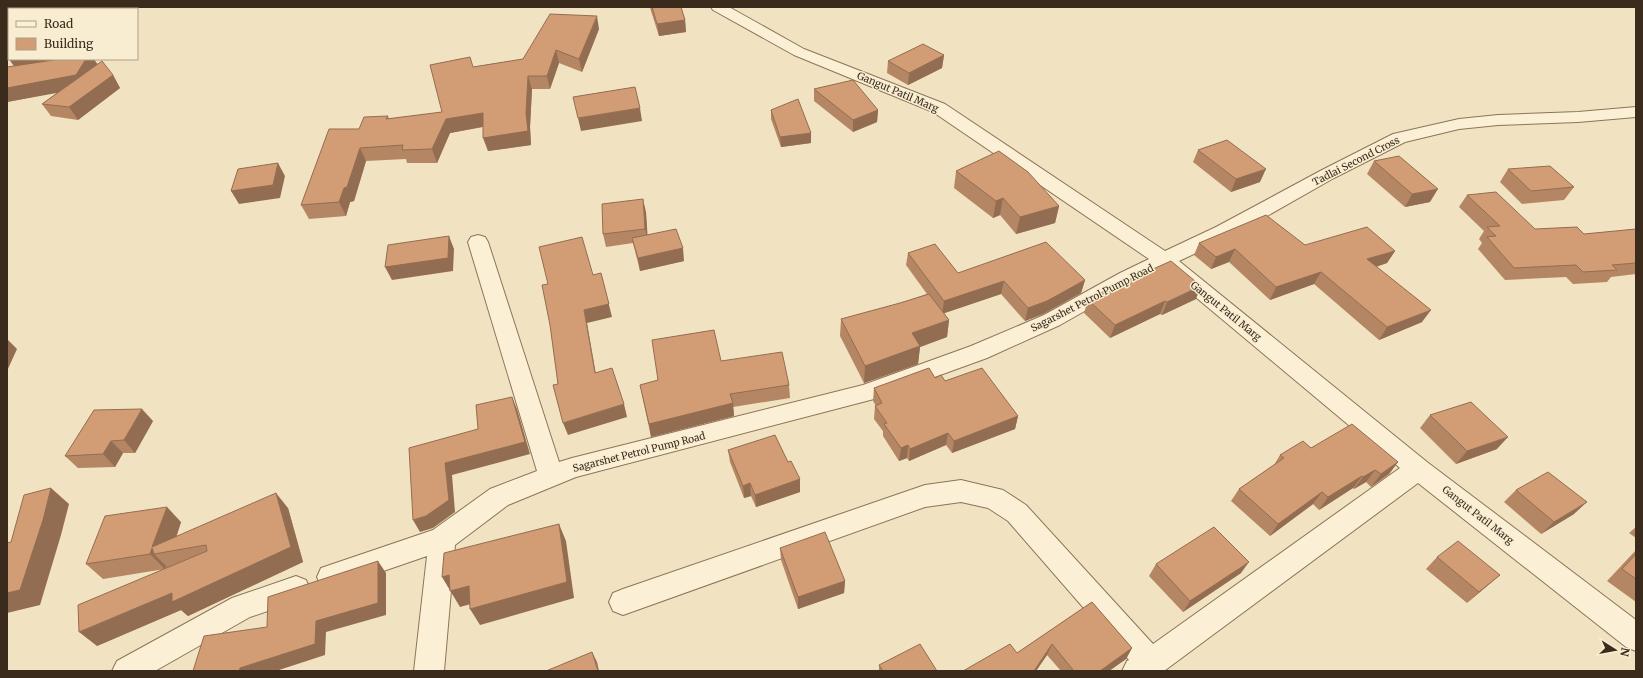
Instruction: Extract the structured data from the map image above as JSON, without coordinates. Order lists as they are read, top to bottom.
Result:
{
  "streets": {
    "street": ["Gangut Patil Marg", "Tadlai Second Cross", "Sagarshet Petrol Pump Road"]
  },
  "crossings": [
    ["Gangut Patil Marg", "Tadlai Second Cross"],
    ["Gangut Patil Marg", "Sagarshet Petrol Pump Road"],
    ["Tadlai Second Cross", "Sagarshet Petrol Pump Road"]
  ],
  "legend": ["Road", "Building"],
  "north": "right"
}
